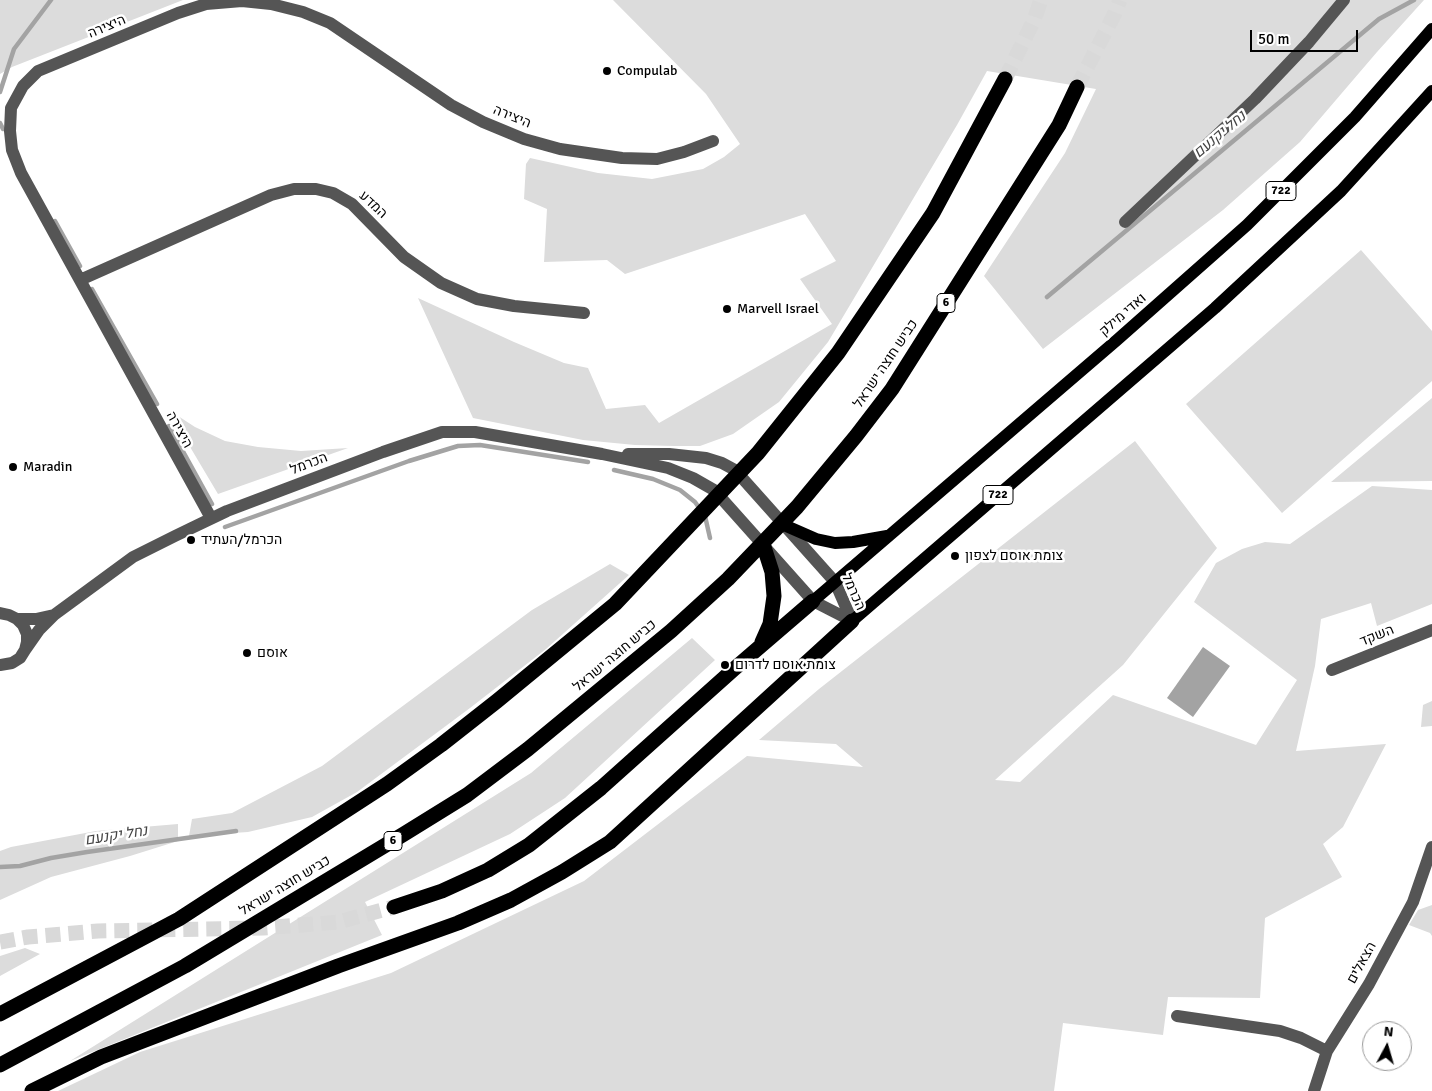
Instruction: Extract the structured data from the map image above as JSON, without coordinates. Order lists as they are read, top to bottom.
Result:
{
  "streets": {
    "highway": ["6", "כביש חוצה ישראל"],
    "main road": ["722", "ואדי מילק"],
    "street": [
      "היצירה",
      "המדע",
      "הכרמל",
      "השקד",
      "הצאלים"
    ]
  },
  "crossings": [
    ["היצירה", "המדע"],
    ["היצירה", "הכרמל"],
    ["722", "הכרמל"],
    ["ואדי מילק", "הכרמל"]
  ],
  "water": ["נחל יקנעם"],
  "places": [
    "Compulab",
    "Marvell Israel",
    "Maradin",
    "הכרמל/העתיד",
    "צומת אוסם לצפון",
    "אוסם",
    "צומת אוסם לדרום"
  ],
  "scale_bar": "50 m",
  "north": "top"
}
